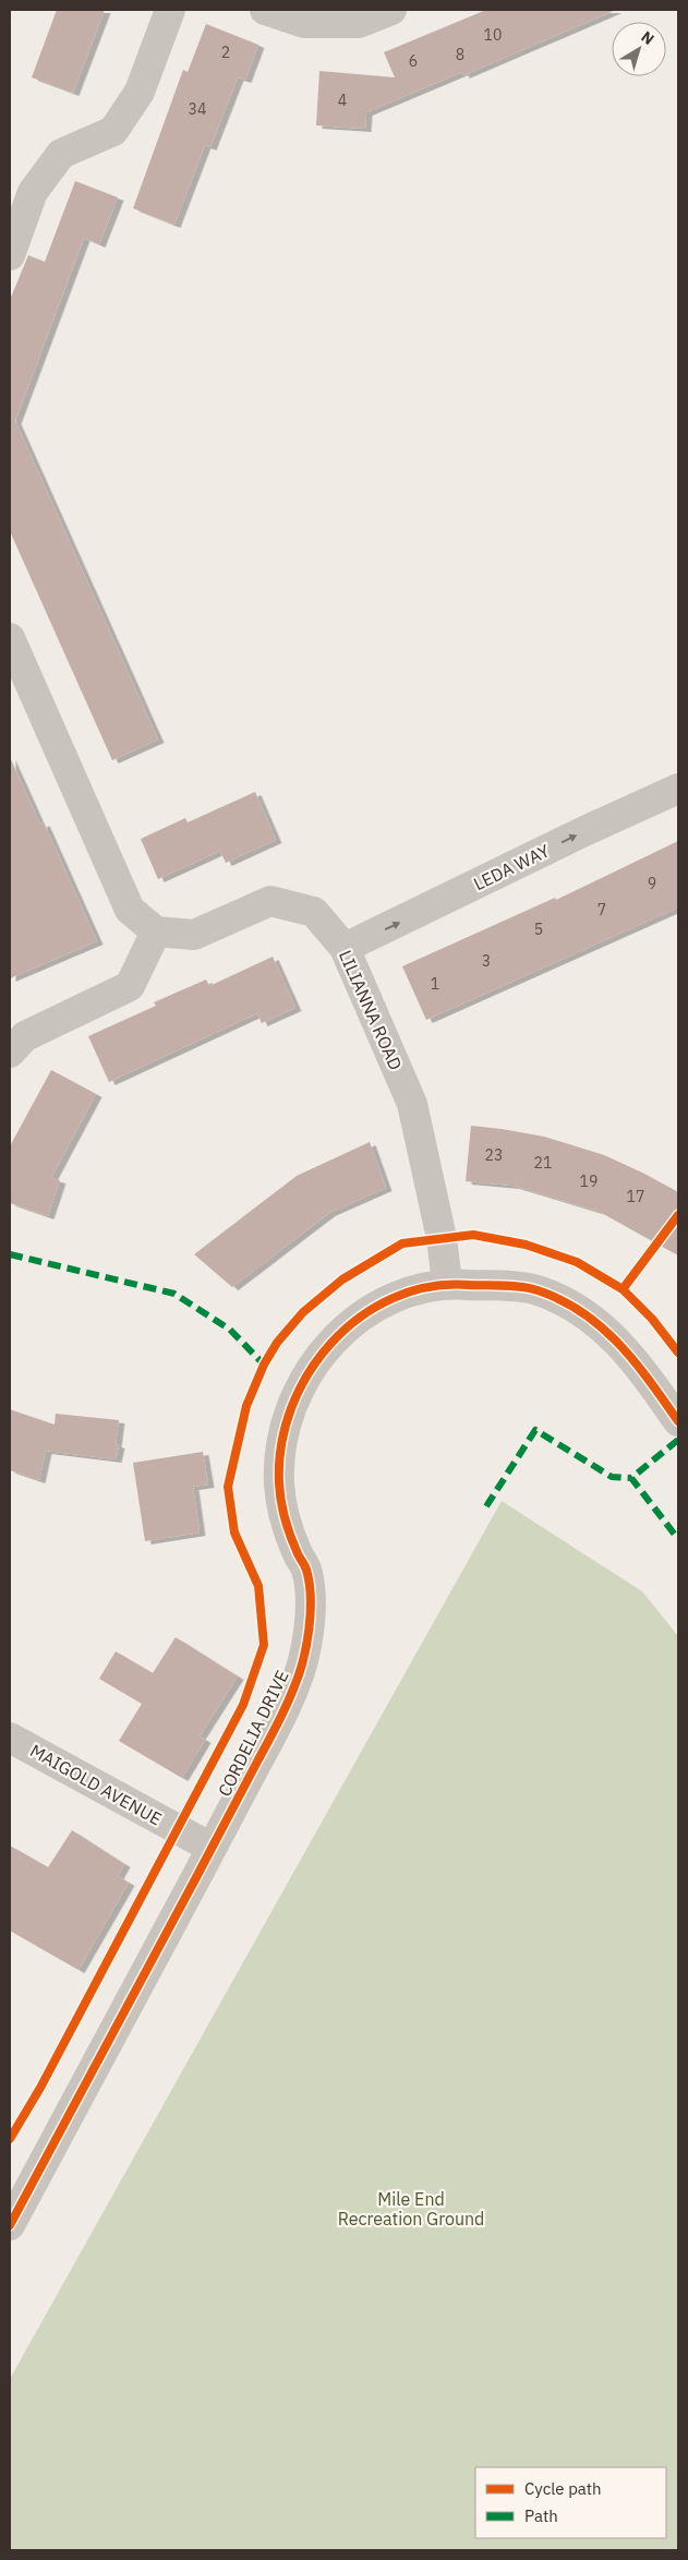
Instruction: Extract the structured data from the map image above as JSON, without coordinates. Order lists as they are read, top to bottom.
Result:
{
  "streets": {
    "street": [
      "LEDA WAY",
      "LILIANNA ROAD",
      "CORDELIA DRIVE",
      "MAIGOLD AVENUE"
    ]
  },
  "crossings": [
    ["LEDA WAY", "LILIANNA ROAD"],
    ["LILIANNA ROAD", "CORDELIA DRIVE"],
    ["CORDELIA DRIVE", "MAIGOLD AVENUE"]
  ],
  "one_way": ["LEDA WAY"],
  "parks": ["Mile End Recreation Ground"],
  "house_numbers": [
    "10",
    "2",
    "8",
    "6",
    "4",
    "34",
    "9",
    "7",
    "5",
    "3",
    "1",
    "23",
    "21",
    "19",
    "17"
  ],
  "legend": ["Cycle path", "Path"],
  "north": "top right"
}
